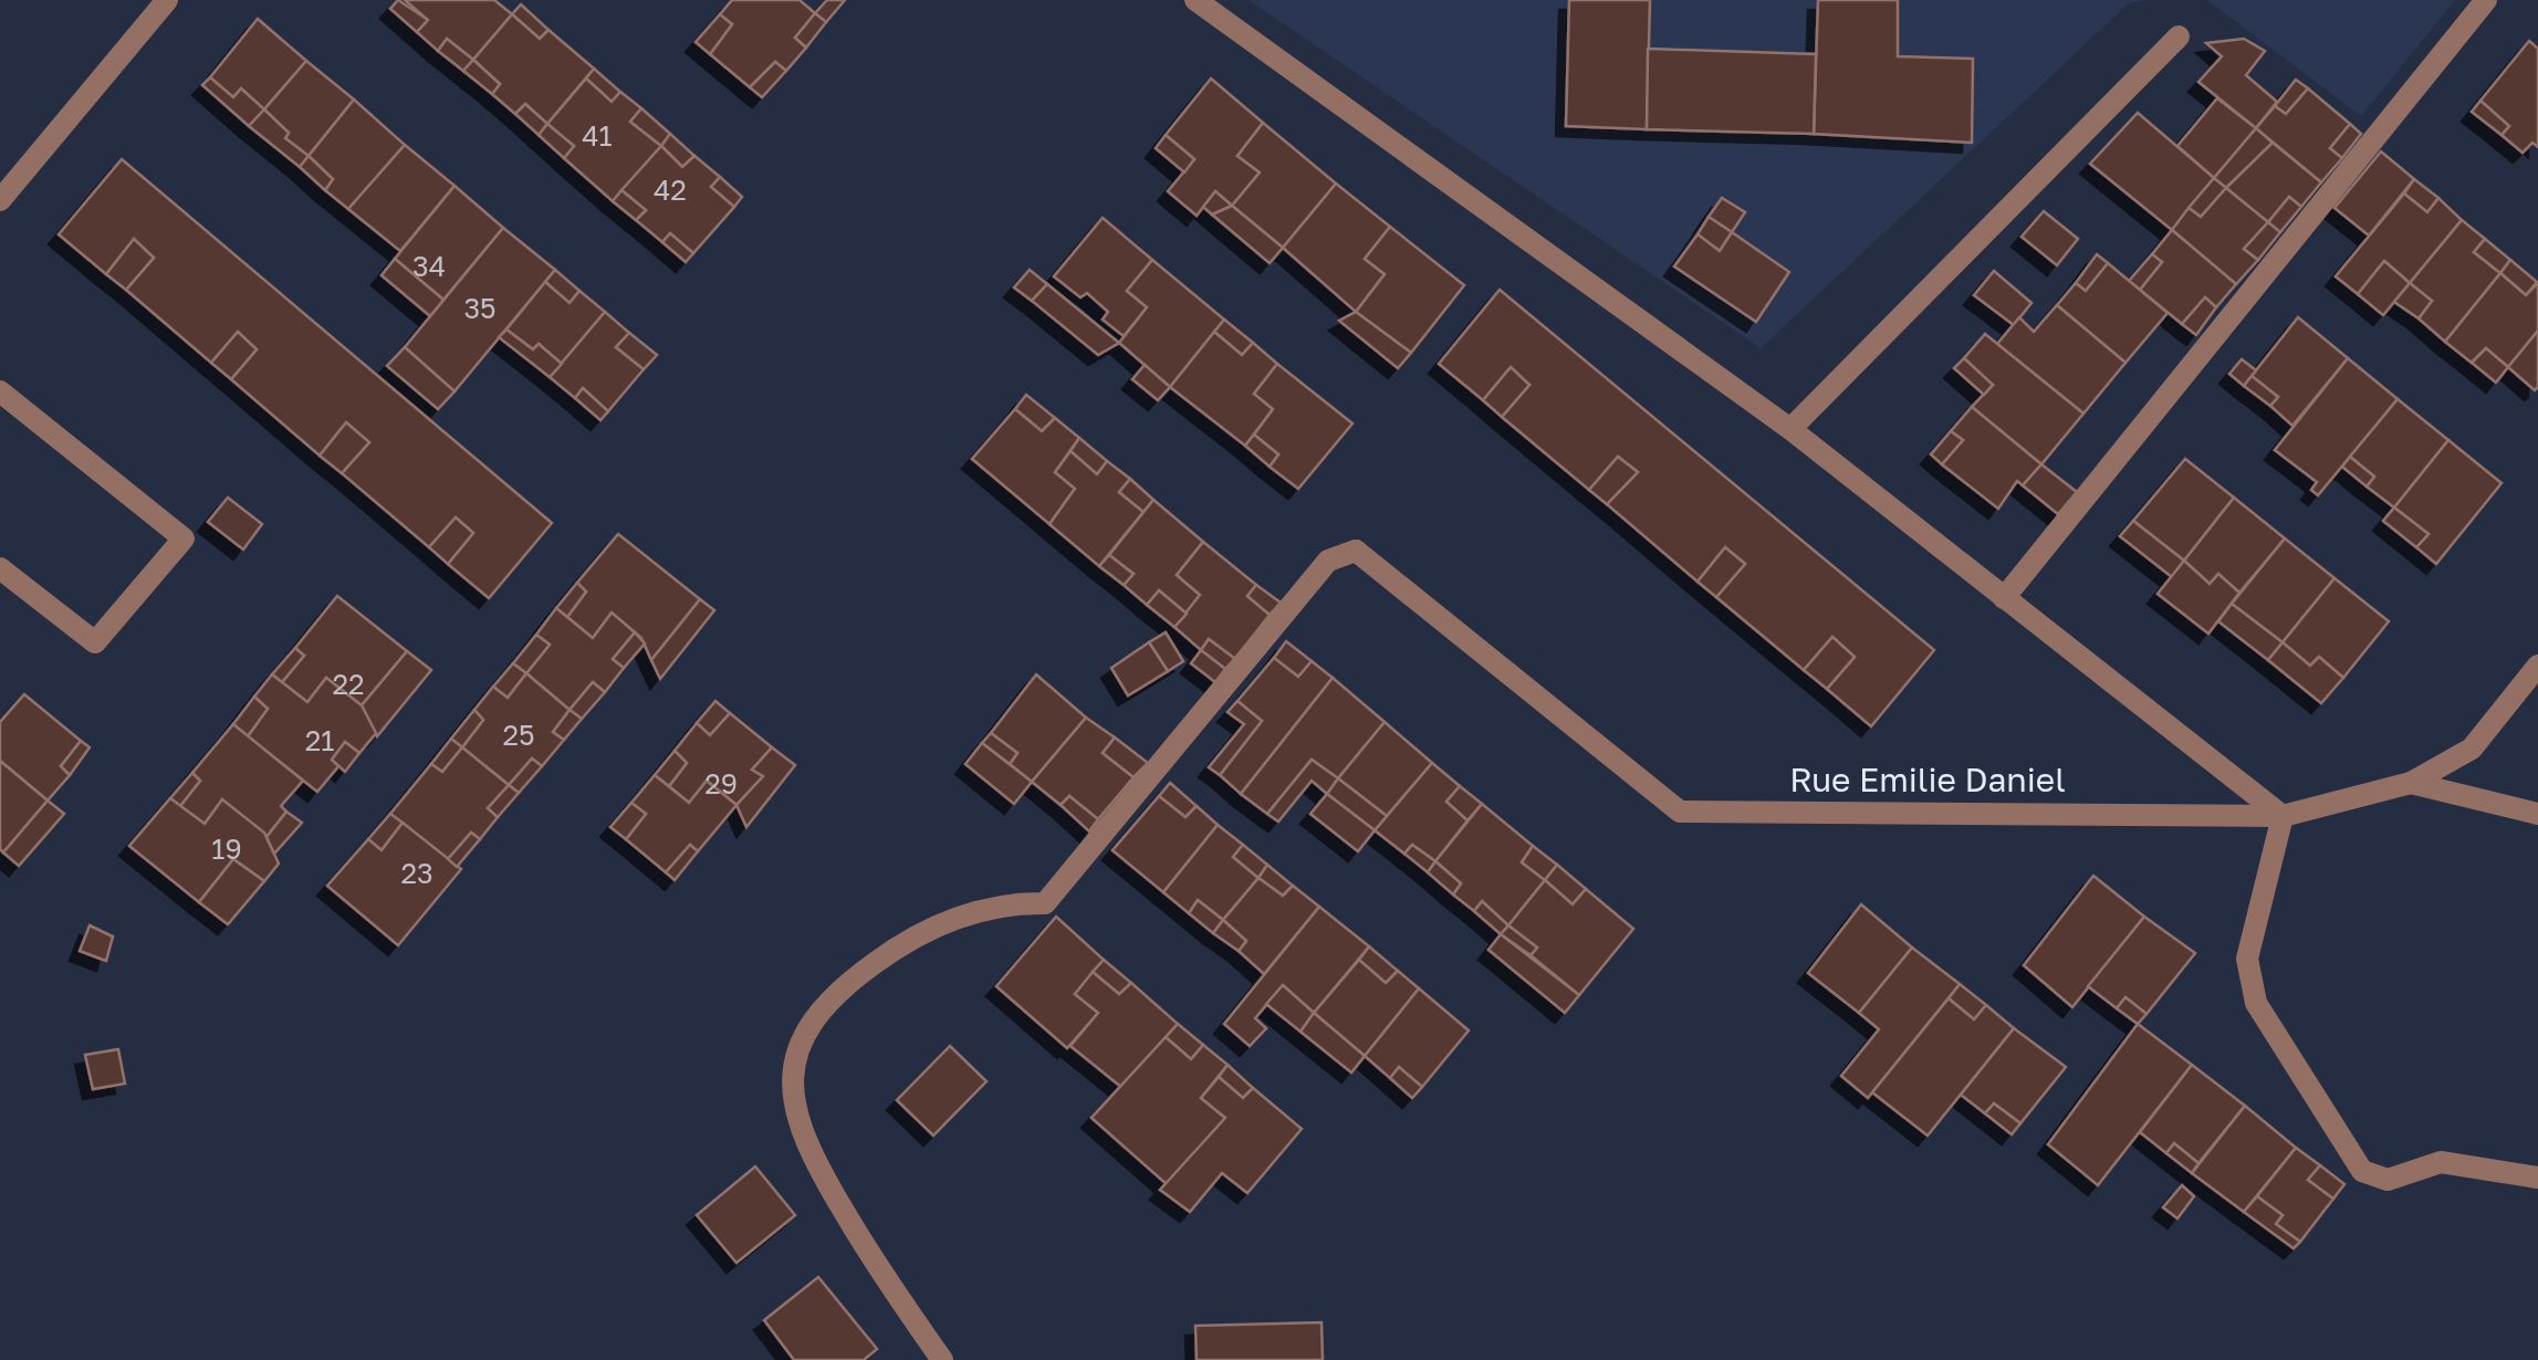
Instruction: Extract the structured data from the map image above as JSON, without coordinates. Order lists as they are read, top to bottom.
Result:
{
  "streets": {
    "street": ["Rue Emilie Daniel"]
  },
  "house_numbers": [
    "41",
    "42",
    "34",
    "35",
    "22",
    "25",
    "21",
    "29",
    "19",
    "23"
  ]
}
